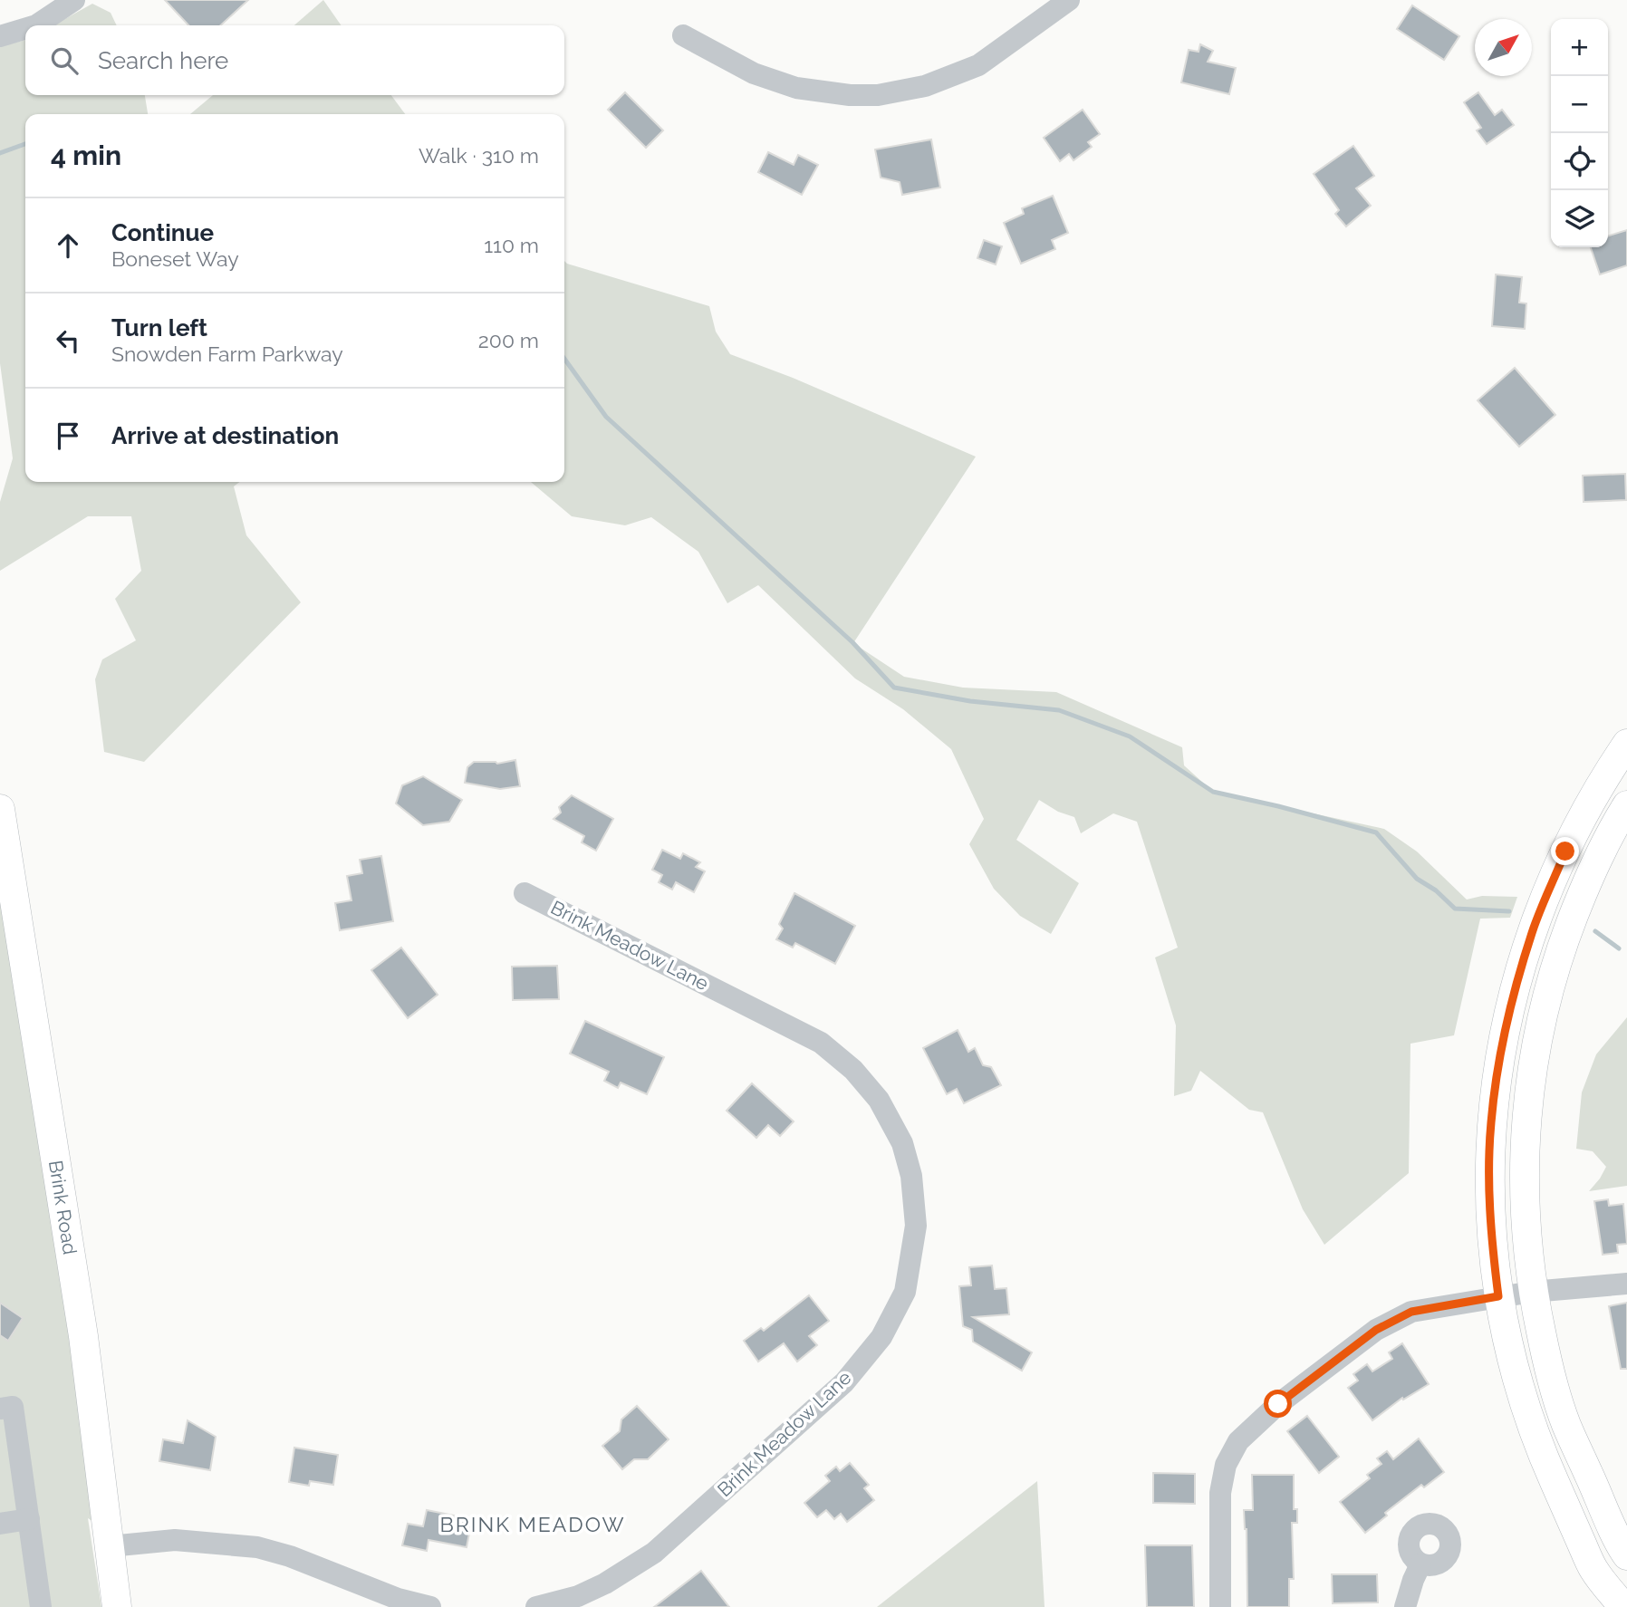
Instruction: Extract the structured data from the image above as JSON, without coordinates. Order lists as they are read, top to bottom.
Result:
{
  "streets": {
    "main road": ["Brink Road"],
    "street": ["Brink Meadow Lane"]
  },
  "districts": ["BRINK MEADOW"],
  "north": "top right",
  "page": {
    "map_buttons": ["+", "−"],
    "search": "Search here",
    "heading": ["4 min", "Walk · 310 m"],
    "list": [
      ["Continue", "Boneset Way", "110 m"],
      ["Turn left", "Snowden Farm Parkway", "200 m"],
      "Arrive at destination"
    ]
  }
}
